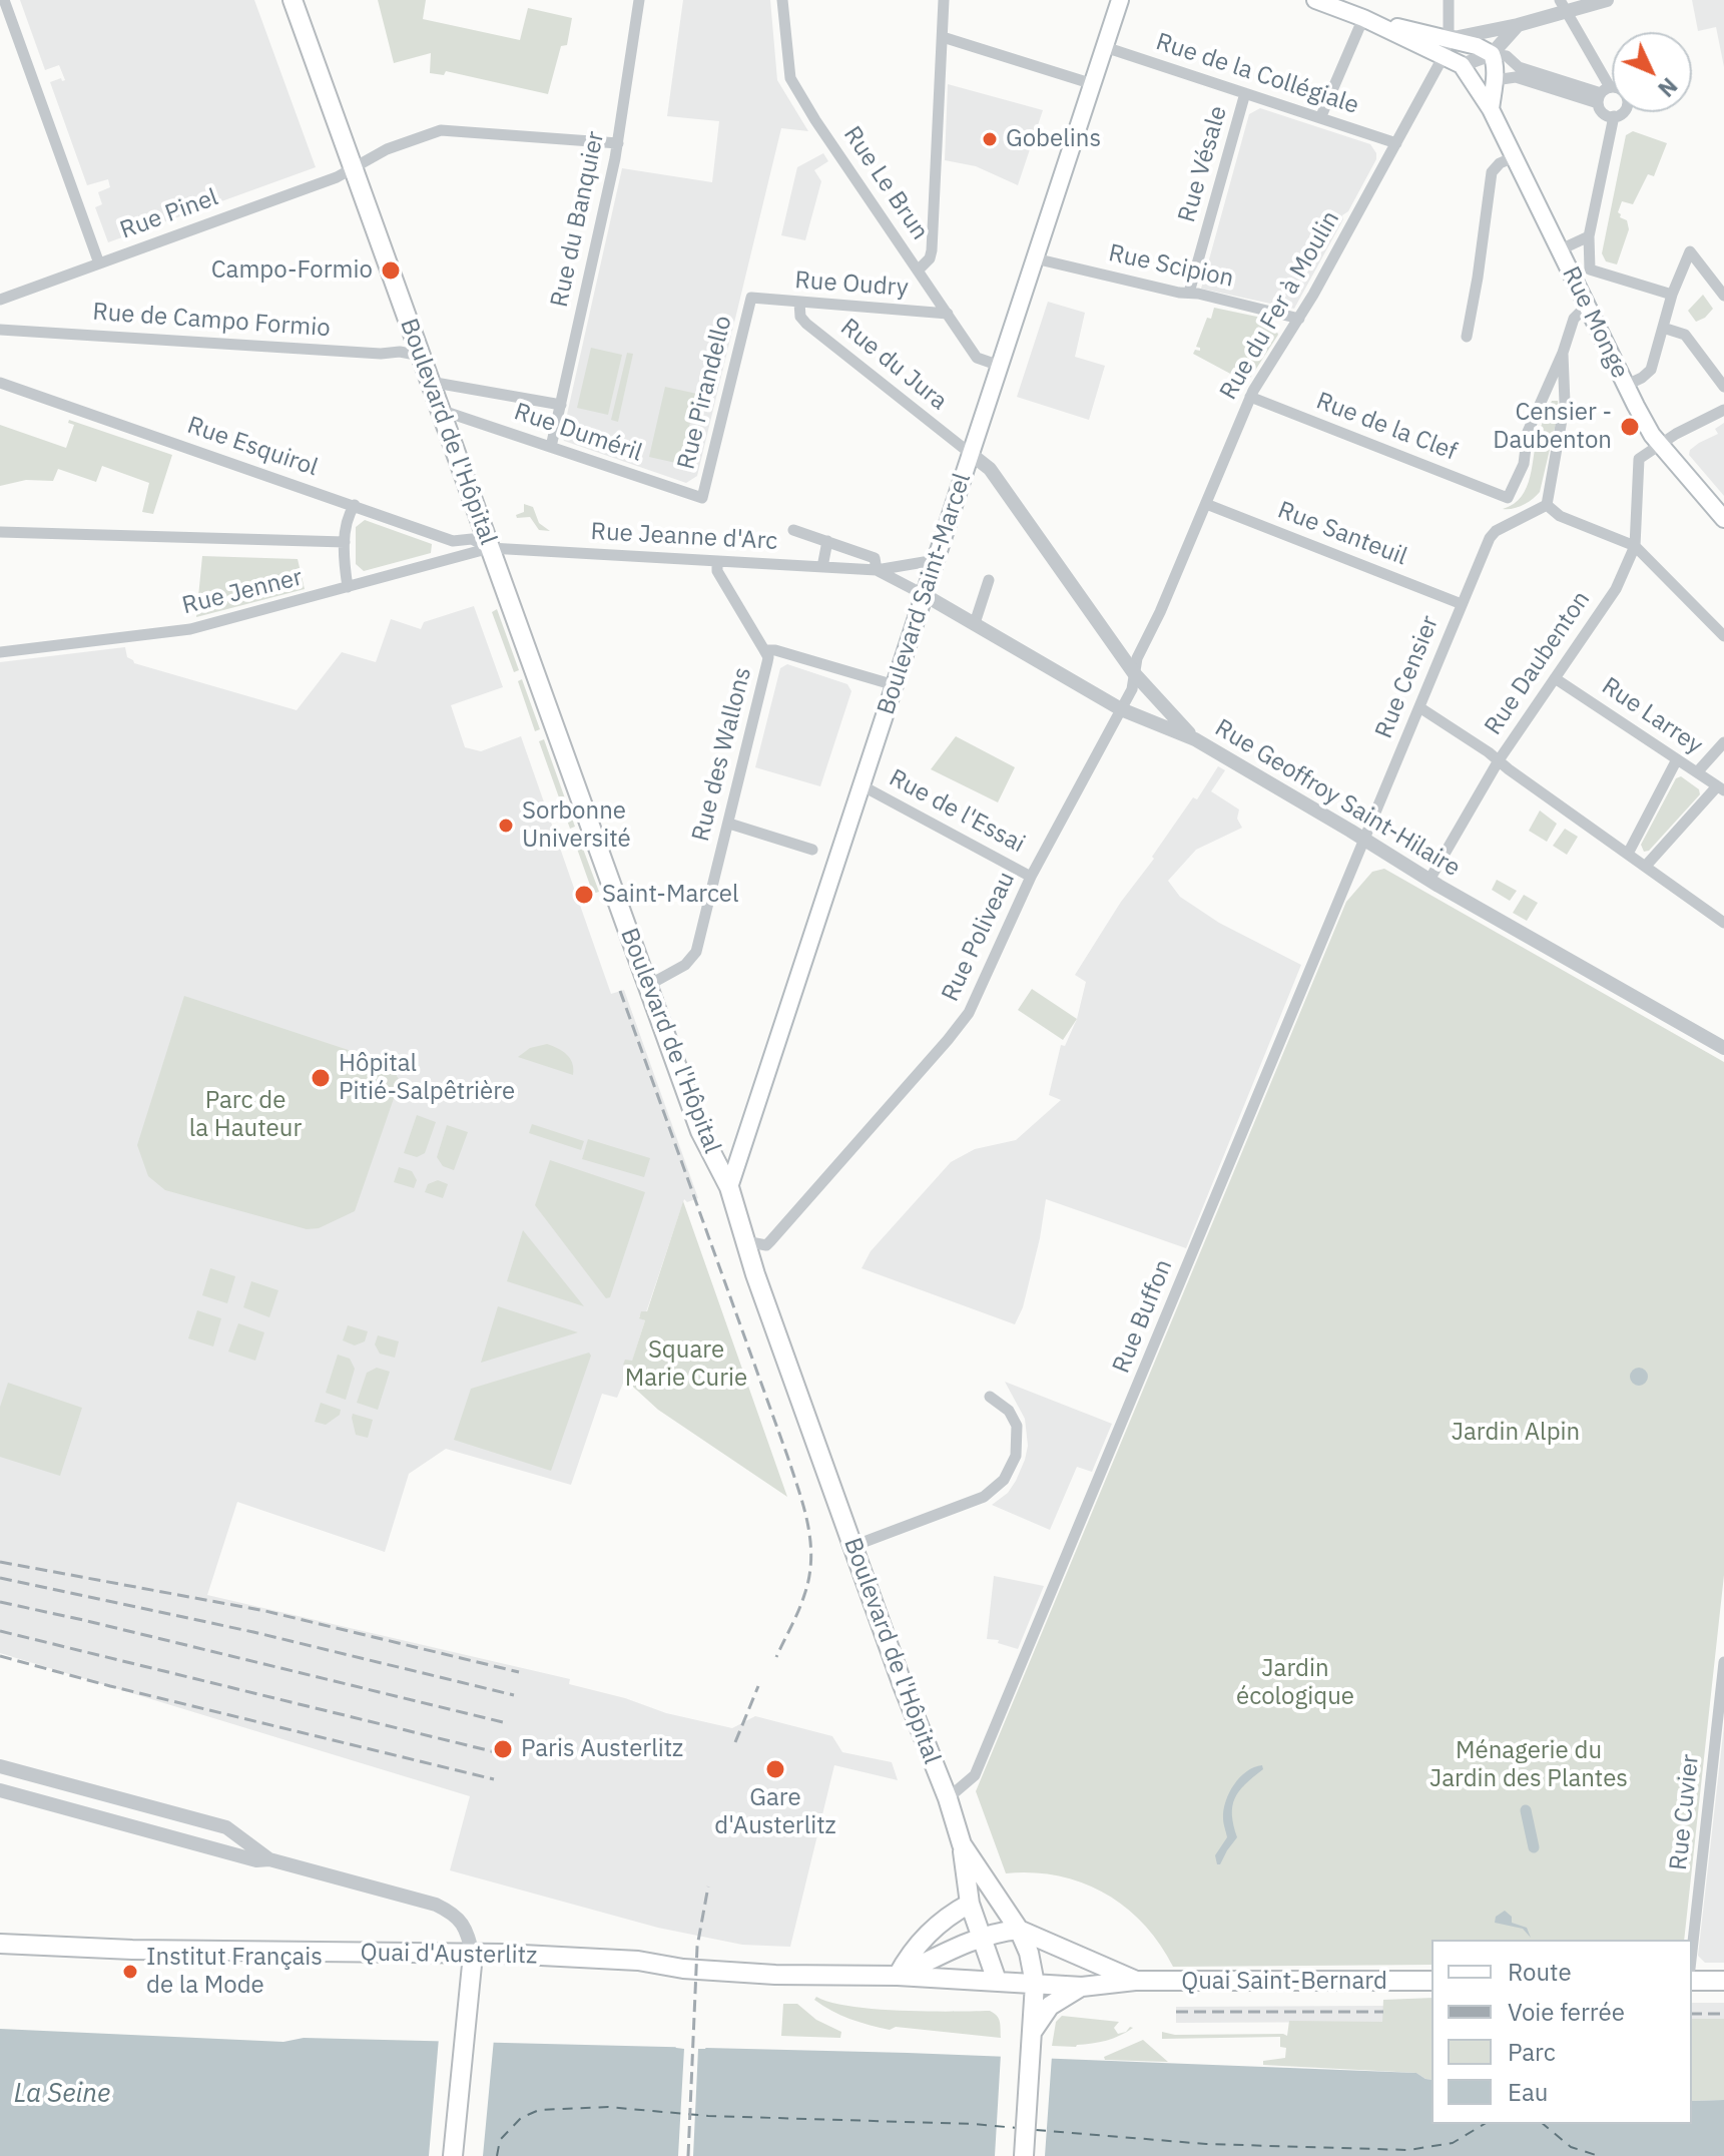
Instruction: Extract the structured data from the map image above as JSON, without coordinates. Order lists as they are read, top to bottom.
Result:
{
  "streets": {
    "main road": [
      "Rue Monge",
      "Boulevard de l'Hôpital",
      "Boulevard Saint-Marcel",
      "Quai d'Austerlitz",
      "Quai Saint-Bernard"
    ],
    "street": [
      "Rue de la Collégiale",
      "Rue Vésale",
      "Rue Le Brun",
      "Rue Pinel",
      "Rue du Banquier",
      "Rue Scipion",
      "Rue Oudry",
      "Rue du Fer à Moulin",
      "Rue de Campo Formio",
      "Rue du Jura",
      "Rue Pirandello",
      "Rue de la Clef",
      "Rue Duméril",
      "Rue Esquirol",
      "Rue Santeuil",
      "Rue Jeanne d'Arc",
      "Rue Jenner",
      "Rue Daubenton",
      "Rue Censier",
      "Rue Larrey",
      "Rue des Wallons",
      "Rue Geoffroy Saint-Hilaire",
      "Rue de l'Essai",
      "Rue Poliveau",
      "Rue Buffon",
      "Rue Cuvier"
    ]
  },
  "crossings": [
    ["Rue de la Collégiale", "Rue Vésale"],
    ["Rue de la Collégiale", "Rue du Fer à Moulin"],
    ["Rue de la Collégiale", "Boulevard Saint-Marcel"],
    ["Rue Vésale", "Rue Scipion"],
    ["Rue Le Brun", "Rue Oudry"],
    ["Rue Le Brun", "Boulevard Saint-Marcel"],
    ["Rue Pinel", "Rue du Banquier"],
    ["Rue Pinel", "Boulevard de l'Hôpital"],
    ["Rue du Banquier", "Rue Duméril"],
    ["Rue Scipion", "Rue du Fer à Moulin"],
    ["Rue Scipion", "Boulevard Saint-Marcel"],
    ["Rue Oudry", "Rue du Jura"],
    ["Rue Oudry", "Rue Pirandello"],
    ["Rue du Fer à Moulin", "Rue de la Clef"],
    ["Rue du Fer à Moulin", "Rue Santeuil"],
    ["Rue du Fer à Moulin", "Rue Poliveau"],
    ["Rue de Campo Formio", "Boulevard de l'Hôpital"],
    ["Rue Monge", "Rue Daubenton"],
    ["Rue du Jura", "Boulevard Saint-Marcel"],
    ["Rue Pirandello", "Rue Duméril"],
    ["Boulevard de l'Hôpital", "Rue Duméril"],
    ["Boulevard de l'Hôpital", "Rue Esquirol"],
    ["Boulevard de l'Hôpital", "Rue Jeanne d'Arc"],
    ["Boulevard de l'Hôpital", "Rue Jenner"],
    ["Boulevard de l'Hôpital", "Boulevard Saint-Marcel"],
    ["Boulevard de l'Hôpital", "Rue des Wallons"],
    ["Boulevard de l'Hôpital", "Rue Poliveau"],
    ["Boulevard de l'Hôpital", "Rue Buffon"],
    ["Boulevard de l'Hôpital", "Quai Saint-Bernard"],
    ["Rue Esquirol", "Rue Jeanne d'Arc"],
    ["Rue Esquirol", "Rue Jenner"],
    ["Rue Santeuil", "Rue Censier"],
    ["Rue Jeanne d'Arc", "Rue Jenner"],
    ["Rue Jeanne d'Arc", "Boulevard Saint-Marcel"],
    ["Rue Jeanne d'Arc", "Rue Geoffroy Saint-Hilaire"],
    ["Boulevard Saint-Marcel", "Rue Geoffroy Saint-Hilaire"],
    ["Boulevard Saint-Marcel", "Rue de l'Essai"],
    ["Rue Daubenton", "Rue Larrey"],
    ["Rue Daubenton", "Rue Geoffroy Saint-Hilaire"],
    ["Rue Censier", "Rue Geoffroy Saint-Hilaire"],
    ["Rue Censier", "Rue Buffon"],
    ["Rue Geoffroy Saint-Hilaire", "Rue Poliveau"],
    ["Rue Geoffroy Saint-Hilaire", "Rue Buffon"],
    ["Rue de l'Essai", "Rue Poliveau"],
    ["Quai d'Austerlitz", "Quai Saint-Bernard"]
  ],
  "water": ["La Seine"],
  "parks": [
    "Parc de la Hauteur",
    "Square Marie Curie",
    "Jardin Alpin",
    "Jardin écologique",
    "Ménagerie du Jardin des Plantes"
  ],
  "places": [
    "Gobelins",
    "Campo-Formio",
    "Censier - Daubenton",
    "Sorbonne Université",
    "Saint-Marcel",
    "Hôpital Pitié-Salpêtrière",
    "Paris Austerlitz",
    "Gare d'Austerlitz",
    "Institut Français de la Mode"
  ],
  "legend": [
    "Route",
    "Voie ferrée",
    "Parc",
    "Eau"
  ],
  "north": "bottom right"
}
